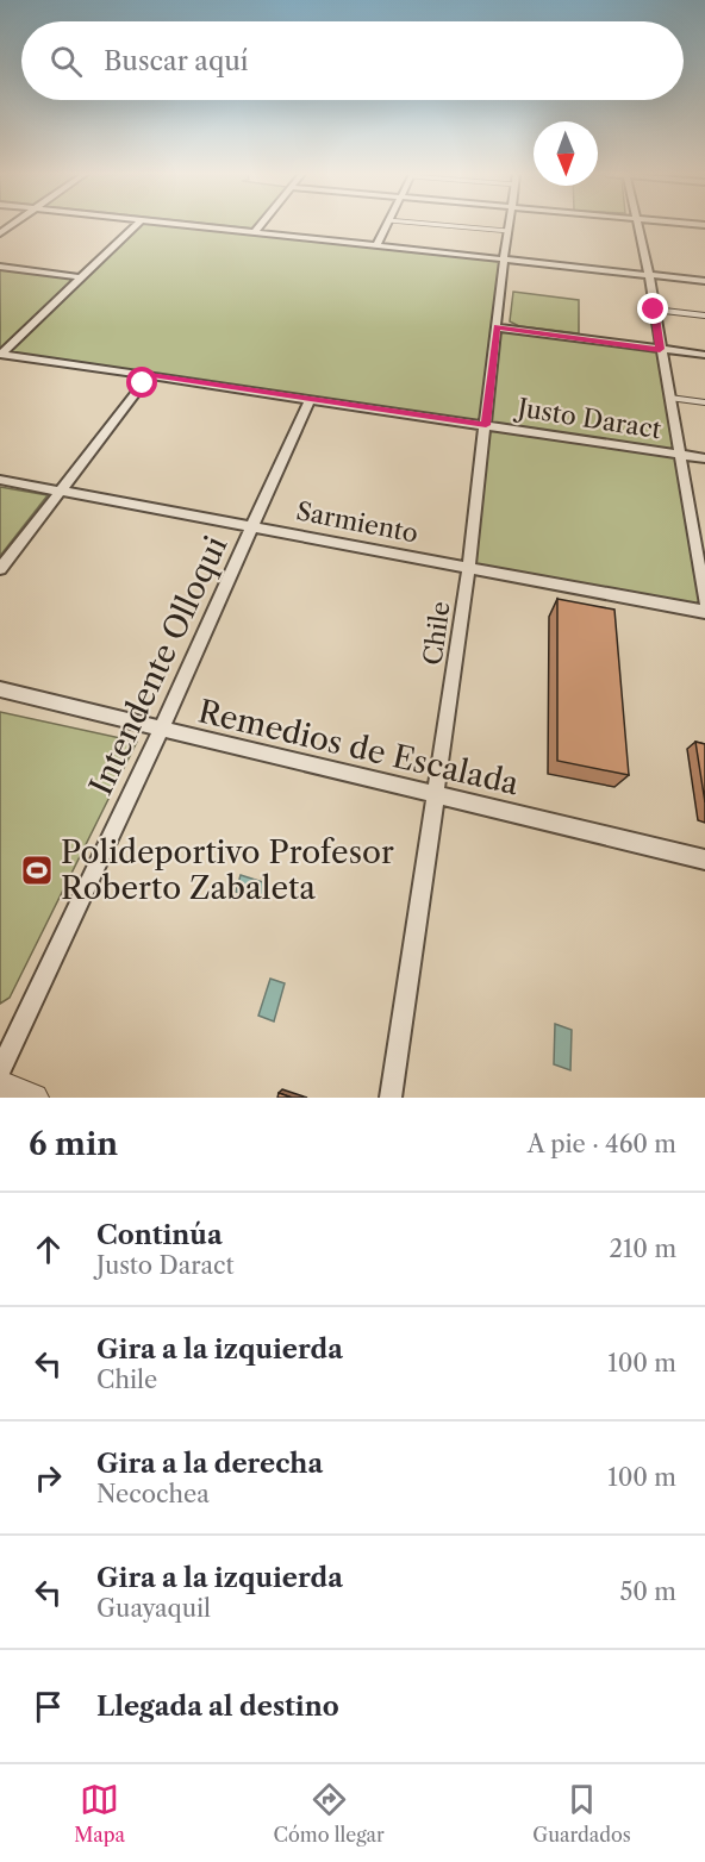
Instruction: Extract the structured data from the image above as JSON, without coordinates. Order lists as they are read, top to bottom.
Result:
{
  "streets": {
    "street": [
      "Justo Daract",
      "Sarmiento",
      "Chile",
      "Intendente Olloqui",
      "Remedios de Escalada"
    ]
  },
  "crossings": [
    ["Justo Daract", "Chile"],
    ["Justo Daract", "Intendente Olloqui"],
    ["Sarmiento", "Chile"],
    ["Sarmiento", "Intendente Olloqui"],
    ["Chile", "Remedios de Escalada"],
    ["Intendente Olloqui", "Remedios de Escalada"]
  ],
  "places": {
    "sports": ["Polideportivo Profesor Roberto Zabaleta"]
  },
  "north": "bottom",
  "page": {
    "search": "Buscar aquí",
    "heading": ["6 min", "A pie · 460 m"],
    "list": [
      ["Continúa", "Justo Daract", "210 m"],
      ["Gira a la izquierda", "Chile", "100 m"],
      ["Gira a la derecha", "Necochea", "100 m"],
      ["Gira a la izquierda", "Guayaquil", "50 m"],
      "Llegada al destino"
    ],
    "nav": ["Mapa", "Cómo llegar", "Guardados"]
  }
}
